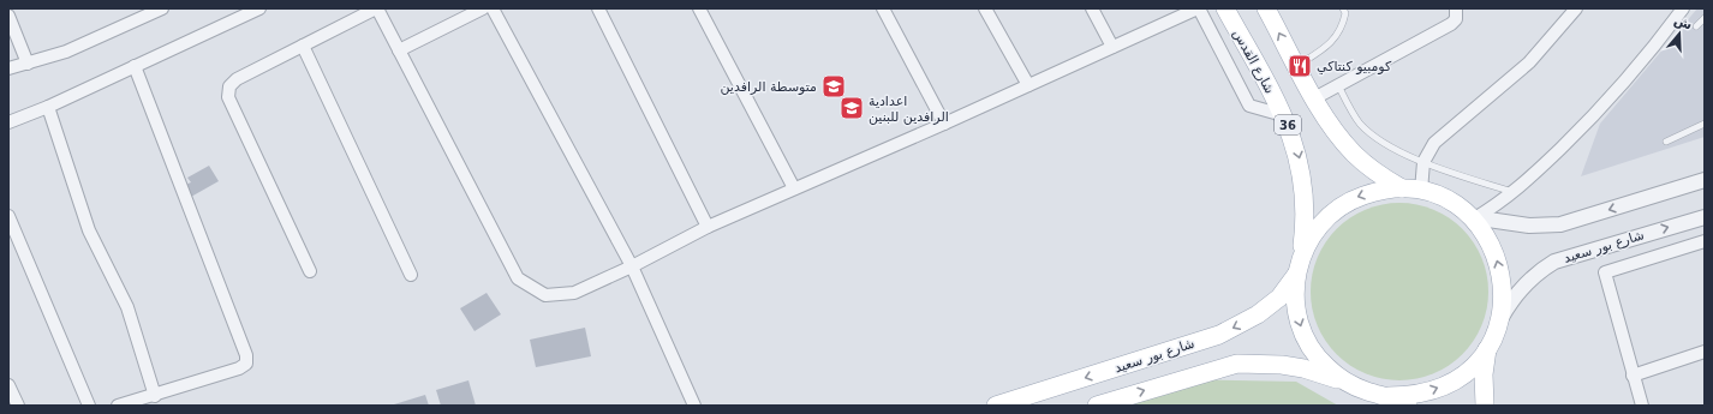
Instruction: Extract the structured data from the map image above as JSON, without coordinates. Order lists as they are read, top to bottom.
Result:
{
  "streets": {
    "main road": ["شارع القدس", "36", "شارع بور سعيد"]
  },
  "one_way": ["شارع القدس"],
  "places": {
    "restaurant": ["كومبيو كنتاكي"],
    "school or university": ["متوسطة الرافدين", "اعدادية الرافدين للبنين"]
  },
  "north": "top"
}
